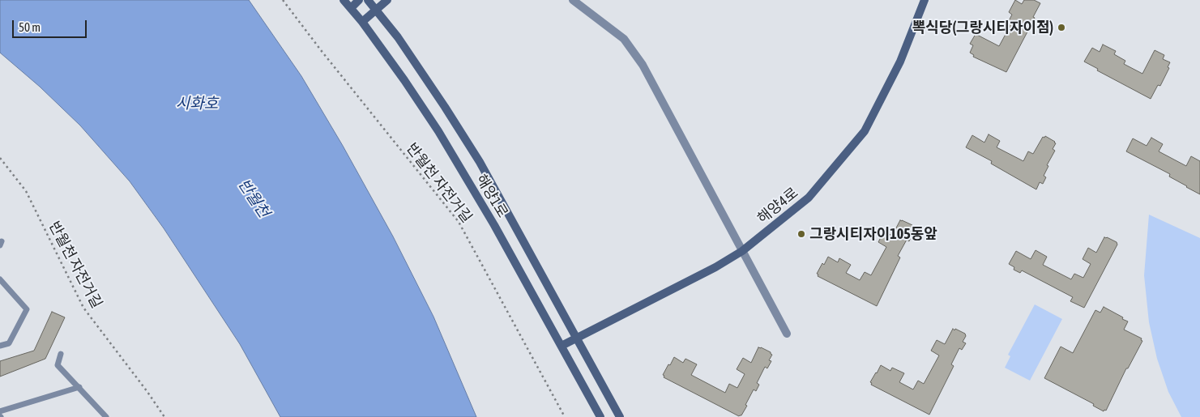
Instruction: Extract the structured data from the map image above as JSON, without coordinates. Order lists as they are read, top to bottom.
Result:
{
  "streets": {
    "street": ["해양1로", "해양4로"],
    "path": ["반월천 자전거길"]
  },
  "crossings": [
    ["해양1로", "해양4로"]
  ],
  "water": ["시화호", "반월천"],
  "places": ["뽁식당(그랑시티자이점)", "그랑시티자이105동앞"],
  "scale_bar": "50 m"
}
